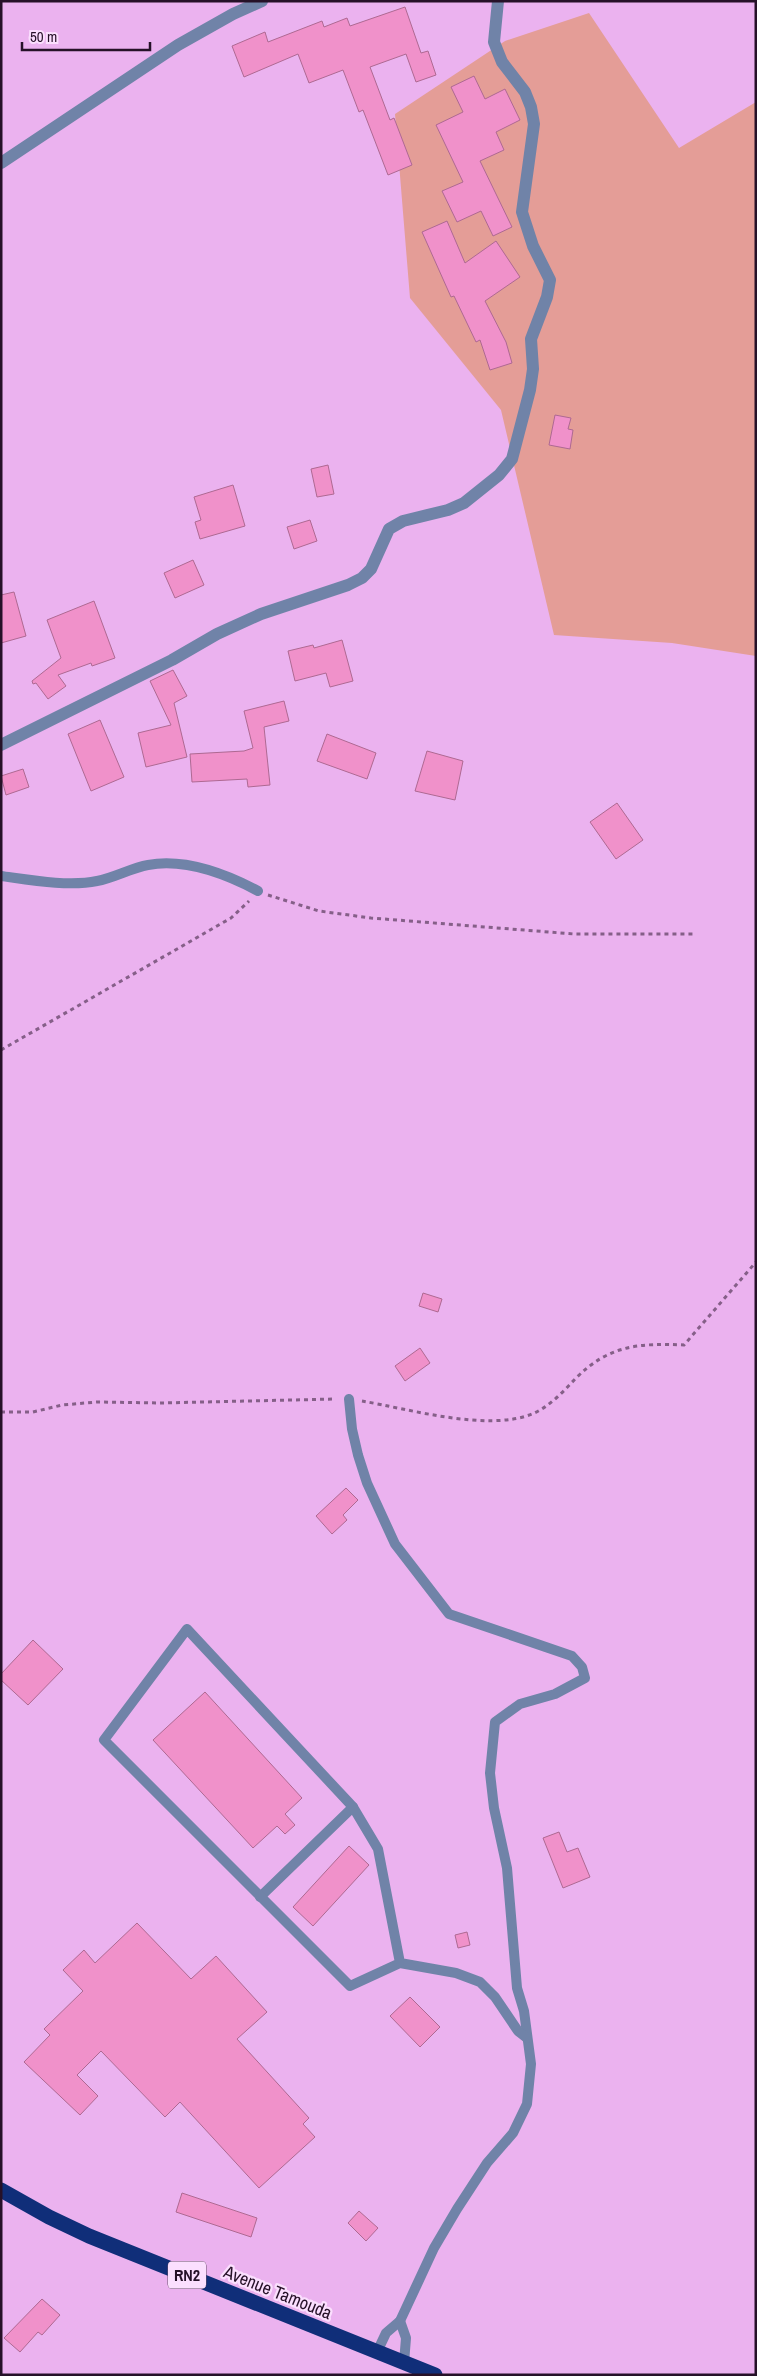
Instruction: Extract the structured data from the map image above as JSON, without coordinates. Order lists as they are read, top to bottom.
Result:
{
  "streets": {
    "highway": ["RN2", "Avenue Tamouda"]
  },
  "scale_bar": "50 m"
}
